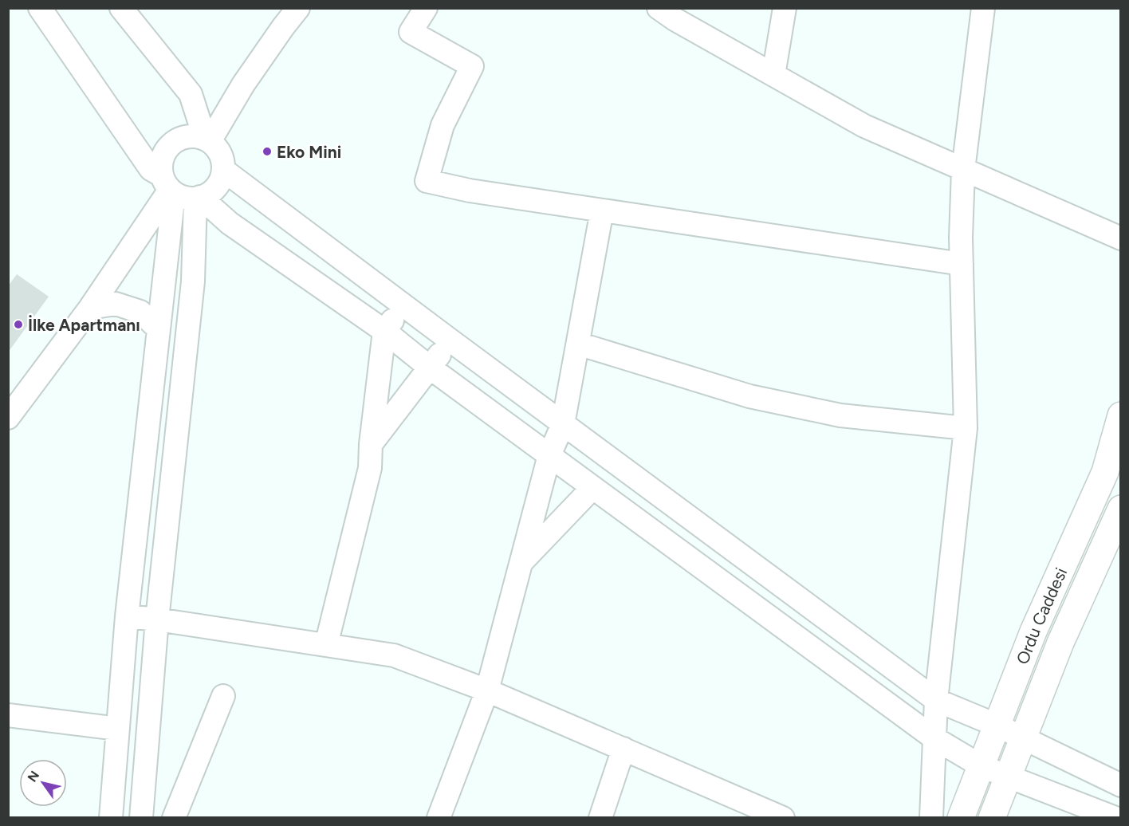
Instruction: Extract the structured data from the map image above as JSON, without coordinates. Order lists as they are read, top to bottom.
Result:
{
  "streets": {
    "main road": ["Ordu Caddesi"]
  },
  "places": ["Eko Mini", "İlke Apartmanı"],
  "north": "top left"
}
